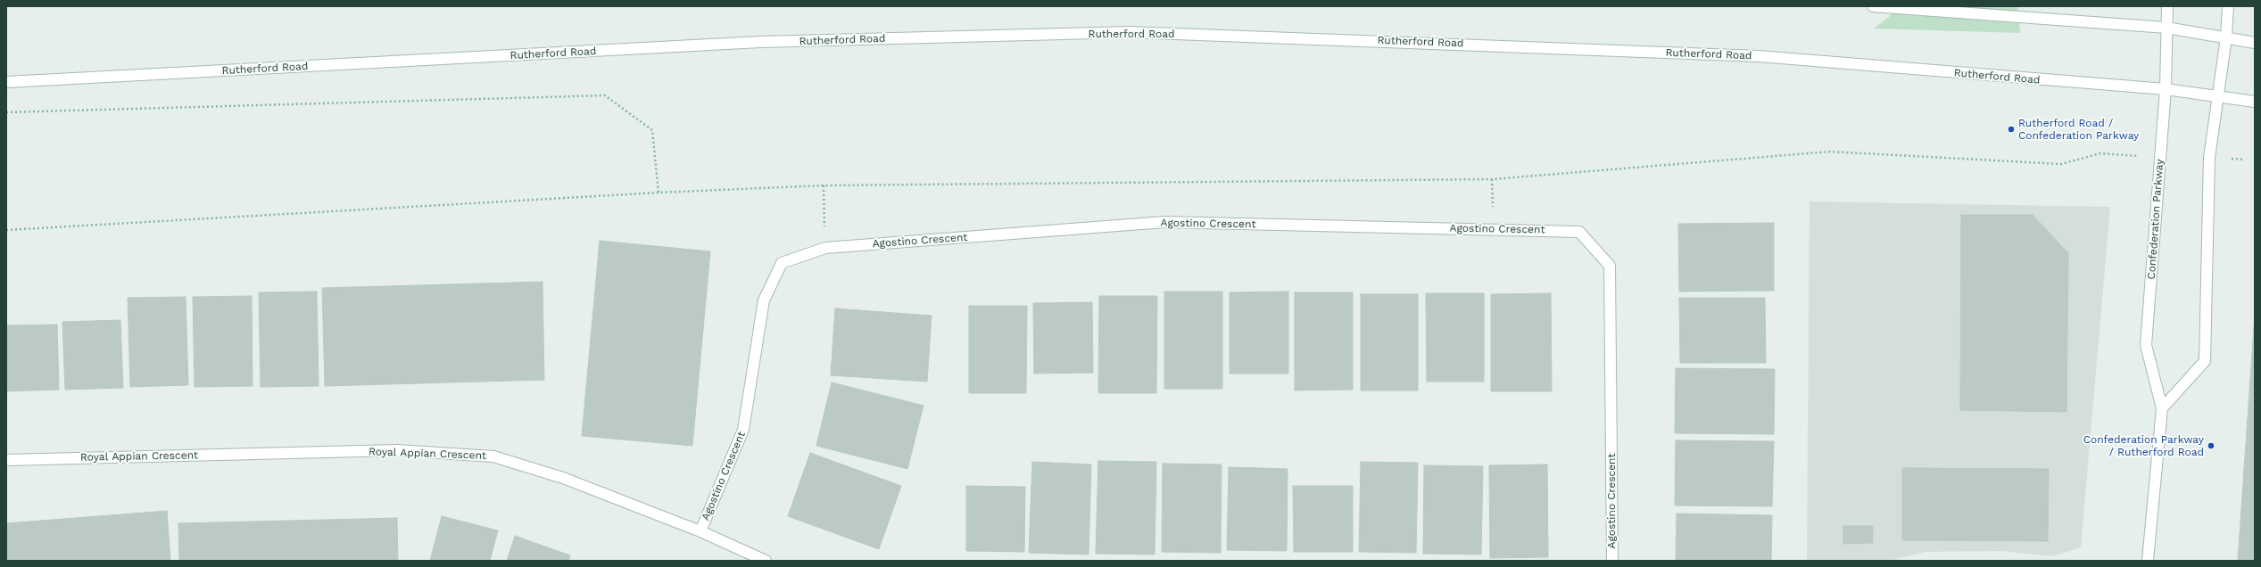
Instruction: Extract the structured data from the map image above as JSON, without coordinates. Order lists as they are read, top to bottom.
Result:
{
  "streets": {
    "street": [
      "Rutherford Road",
      "Confederation Parkway",
      "Agostino Crescent",
      "Royal Appian Crescent"
    ]
  },
  "crossings": [
    ["Rutherford Road", "Confederation Parkway"],
    ["Agostino Crescent", "Royal Appian Crescent"]
  ],
  "places": ["Rutherford Road / Confederation Parkway", "Confederation Parkway / Rutherford Road"]
}
